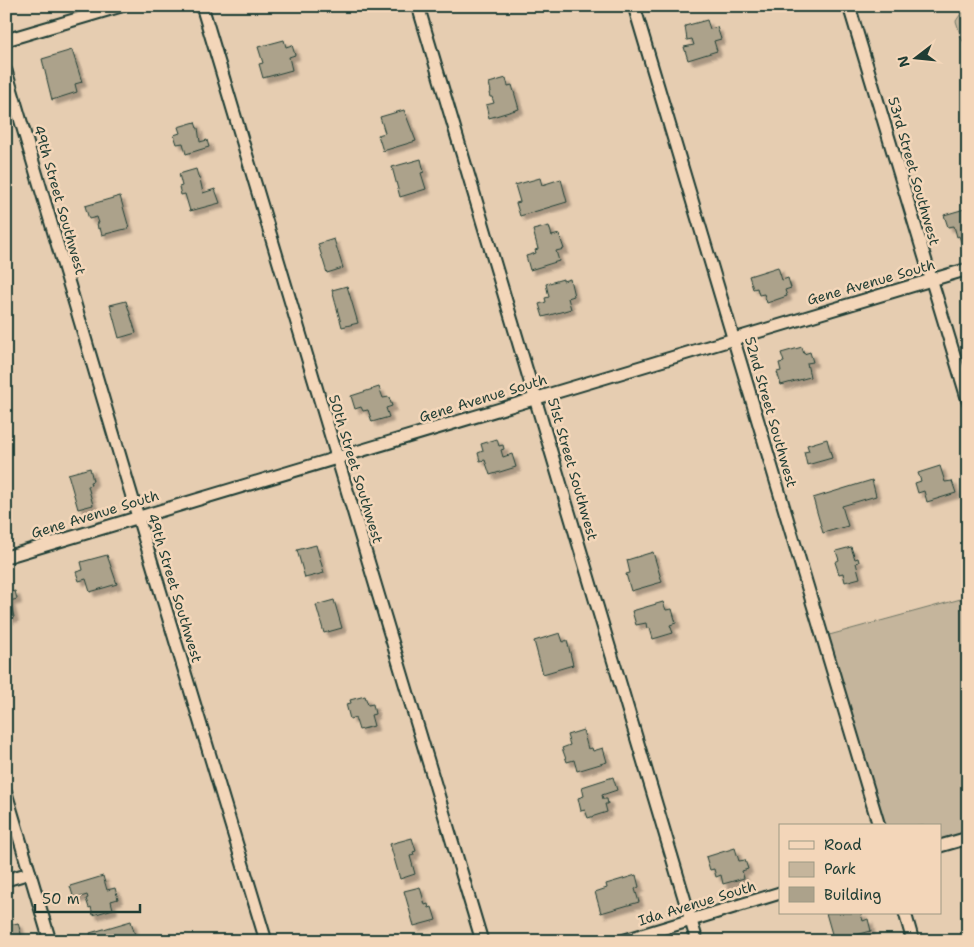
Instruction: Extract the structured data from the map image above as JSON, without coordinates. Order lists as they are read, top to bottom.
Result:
{
  "streets": {
    "street": [
      "53rd Street Southwest",
      "49th Street Southwest",
      "Gene Avenue South",
      "52nd Street Southwest",
      "50th Street Southwest",
      "51st Street Southwest",
      "Ida Avenue South"
    ]
  },
  "crossings": [
    ["53rd Street Southwest", "Gene Avenue South"],
    ["49th Street Southwest", "Gene Avenue South"],
    ["Gene Avenue South", "52nd Street Southwest"],
    ["Gene Avenue South", "50th Street Southwest"],
    ["Gene Avenue South", "51st Street Southwest"],
    ["51st Street Southwest", "Ida Avenue South"]
  ],
  "legend": ["Road", "Park", "Building"],
  "scale_bar": "50 m",
  "north": "left"
}
